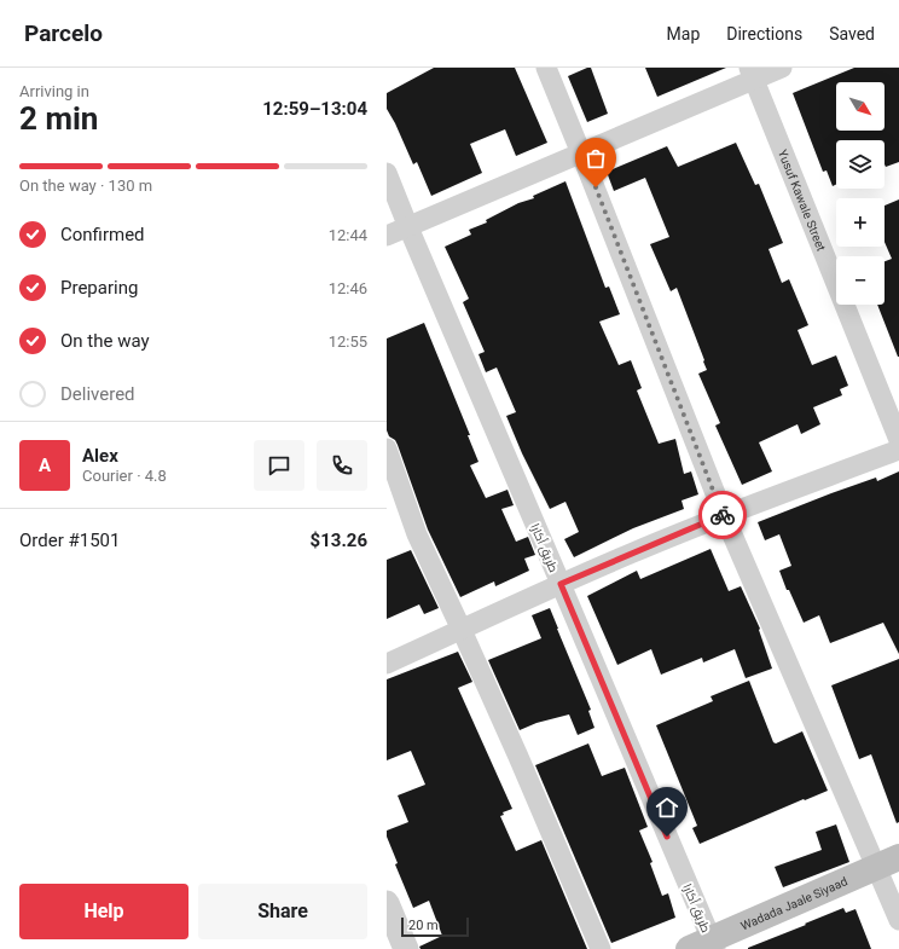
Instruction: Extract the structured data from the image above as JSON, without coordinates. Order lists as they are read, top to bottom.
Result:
{
  "streets": {
    "main road": ["Wadada Jaale Siyaad"],
    "street": ["Yusuf Kawale Street", "طريق أكارا"]
  },
  "crossings": [
    ["طريق أكارا", "Wadada Jaale Siyaad"]
  ],
  "scale_bar": "20 m",
  "north": "bottom right",
  "page": {
    "header": "Parcelo",
    "nav": ["Map", "Directions", "Saved"],
    "heading": ["2 min", "Arriving in", "12:59–13:04"],
    "panel": [
      "Alex",
      "Courier · 4.8",
      "Order #1501",
      "$13.26"
    ],
    "map_buttons": ["+", "−"],
    "bar": "On the way · 130 m",
    "list": [
      ["Confirmed", "12:44"],
      ["Preparing", "12:46"],
      ["On the way", "12:55"],
      "Delivered"
    ],
    "round": "A",
    "buttons": ["Help", "Share"],
    "scale": "20 m"
  }
}
